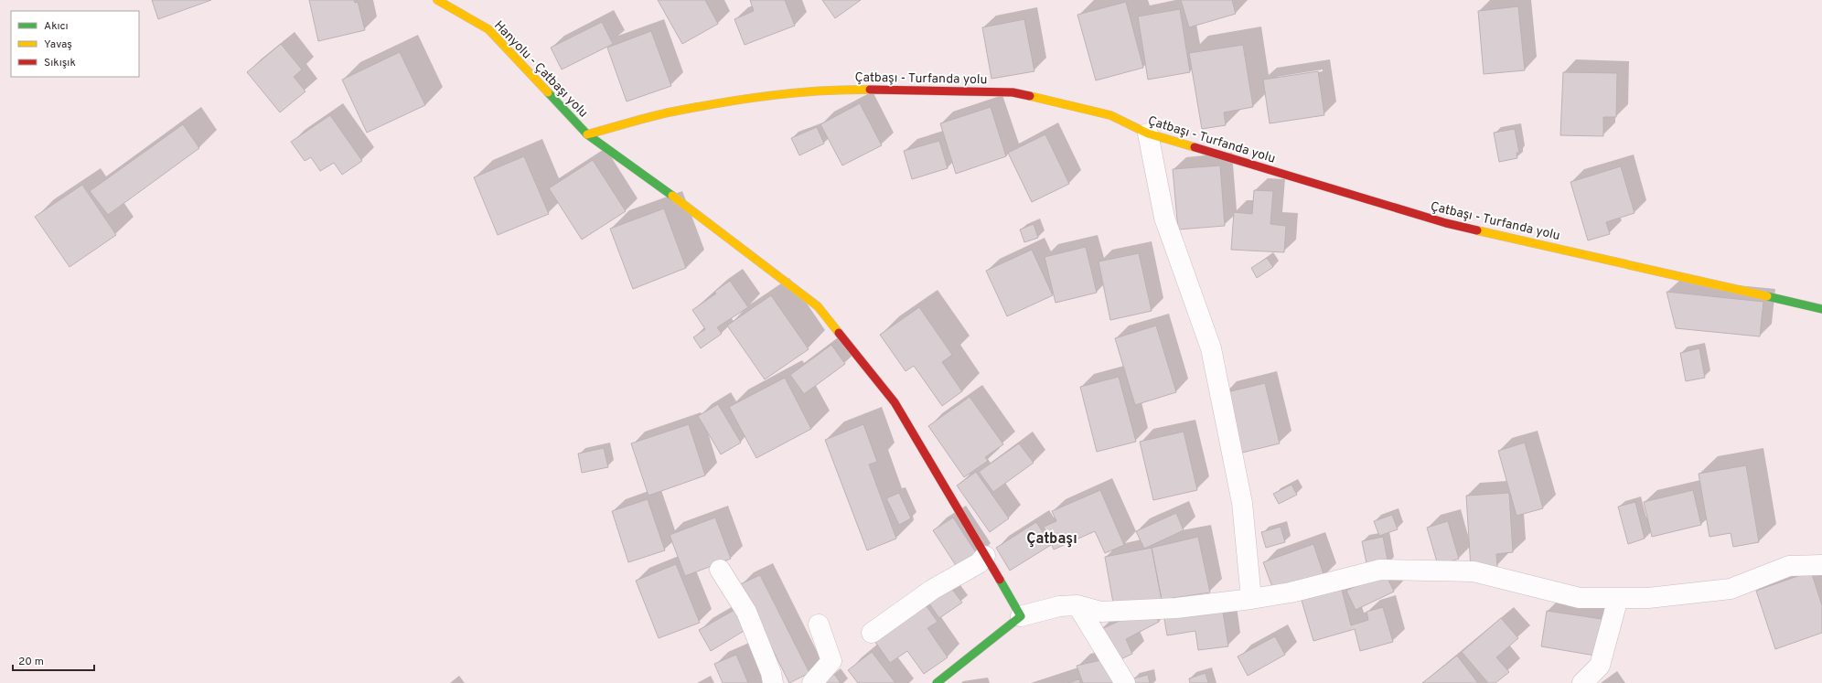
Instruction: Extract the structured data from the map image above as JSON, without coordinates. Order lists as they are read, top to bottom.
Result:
{
  "streets": {
    "street": ["Hanyolu - Çatbaşı yolu", "Çatbaşı - Turfanda yolu"]
  },
  "crossings": [
    ["Hanyolu - Çatbaşı yolu", "Çatbaşı - Turfanda yolu"]
  ],
  "districts": ["Çatbaşı"],
  "legend": ["Akıcı", "Yavaş", "Sıkışık"],
  "scale_bar": "20 m"
}
